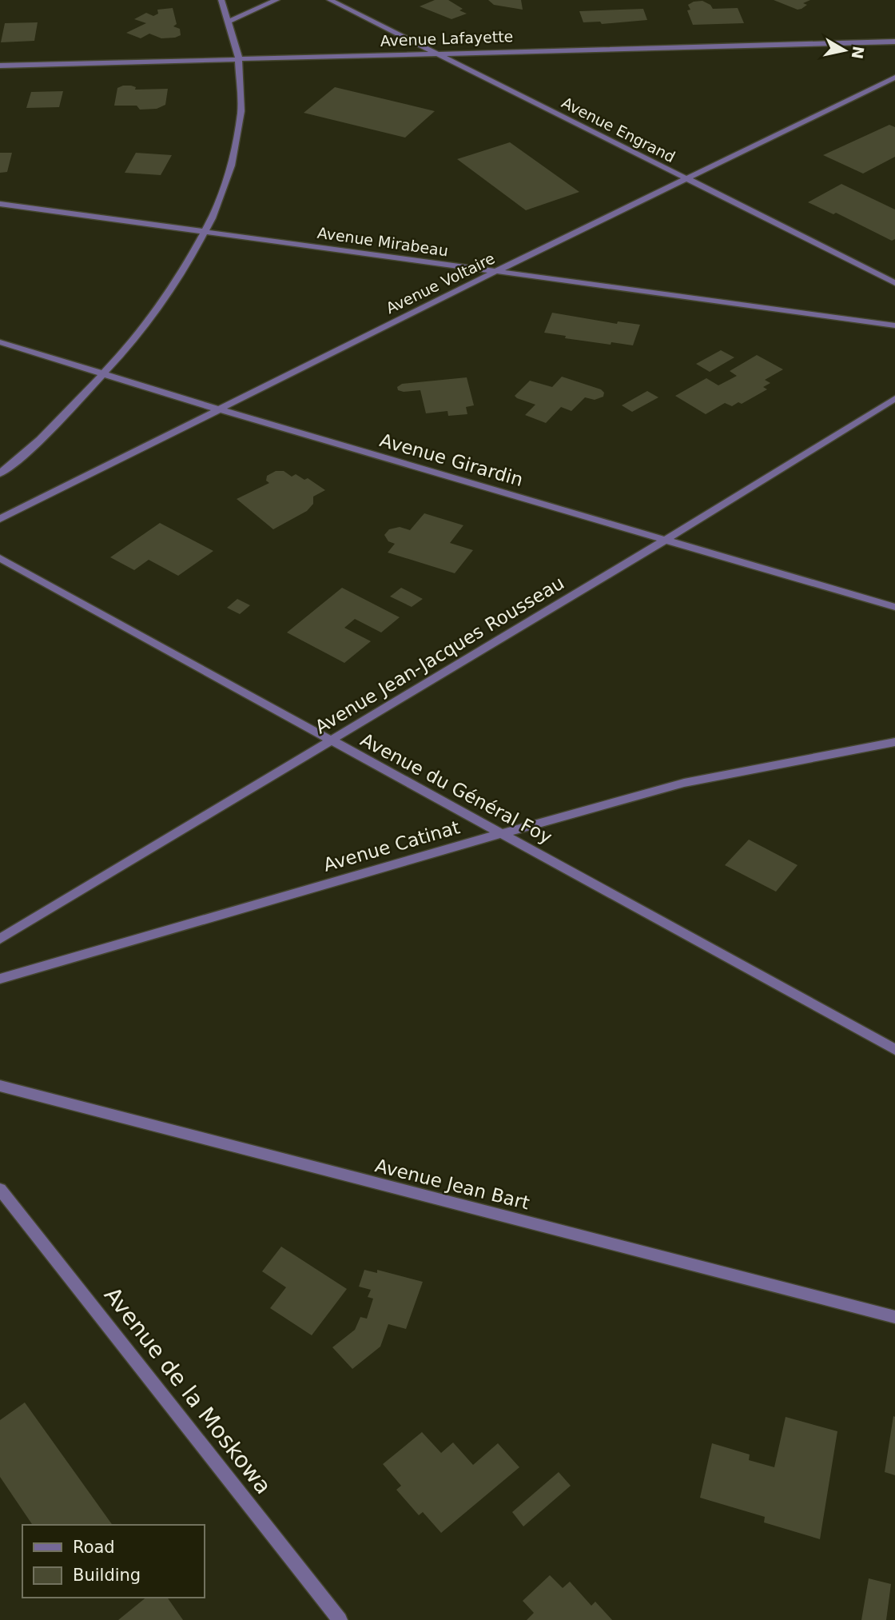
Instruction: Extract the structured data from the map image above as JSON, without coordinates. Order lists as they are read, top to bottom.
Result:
{
  "streets": {
    "street": [
      "Avenue Lafayette",
      "Avenue Engrand",
      "Avenue Mirabeau",
      "Avenue Voltaire",
      "Avenue Girardin",
      "Avenue Jean-Jacques Rousseau",
      "Avenue du Général Foy",
      "Avenue Catinat",
      "Avenue Jean Bart",
      "Avenue de la Moskowa"
    ]
  },
  "crossings": [
    ["Avenue Lafayette", "Avenue Engrand"],
    ["Avenue Engrand", "Avenue Voltaire"],
    ["Avenue Mirabeau", "Avenue Voltaire"],
    ["Avenue Voltaire", "Avenue Girardin"],
    ["Avenue Girardin", "Avenue Jean-Jacques Rousseau"],
    ["Avenue Jean-Jacques Rousseau", "Avenue du Général Foy"],
    ["Avenue du Général Foy", "Avenue Catinat"]
  ],
  "legend": ["Road", "Building"],
  "north": "right"
}
